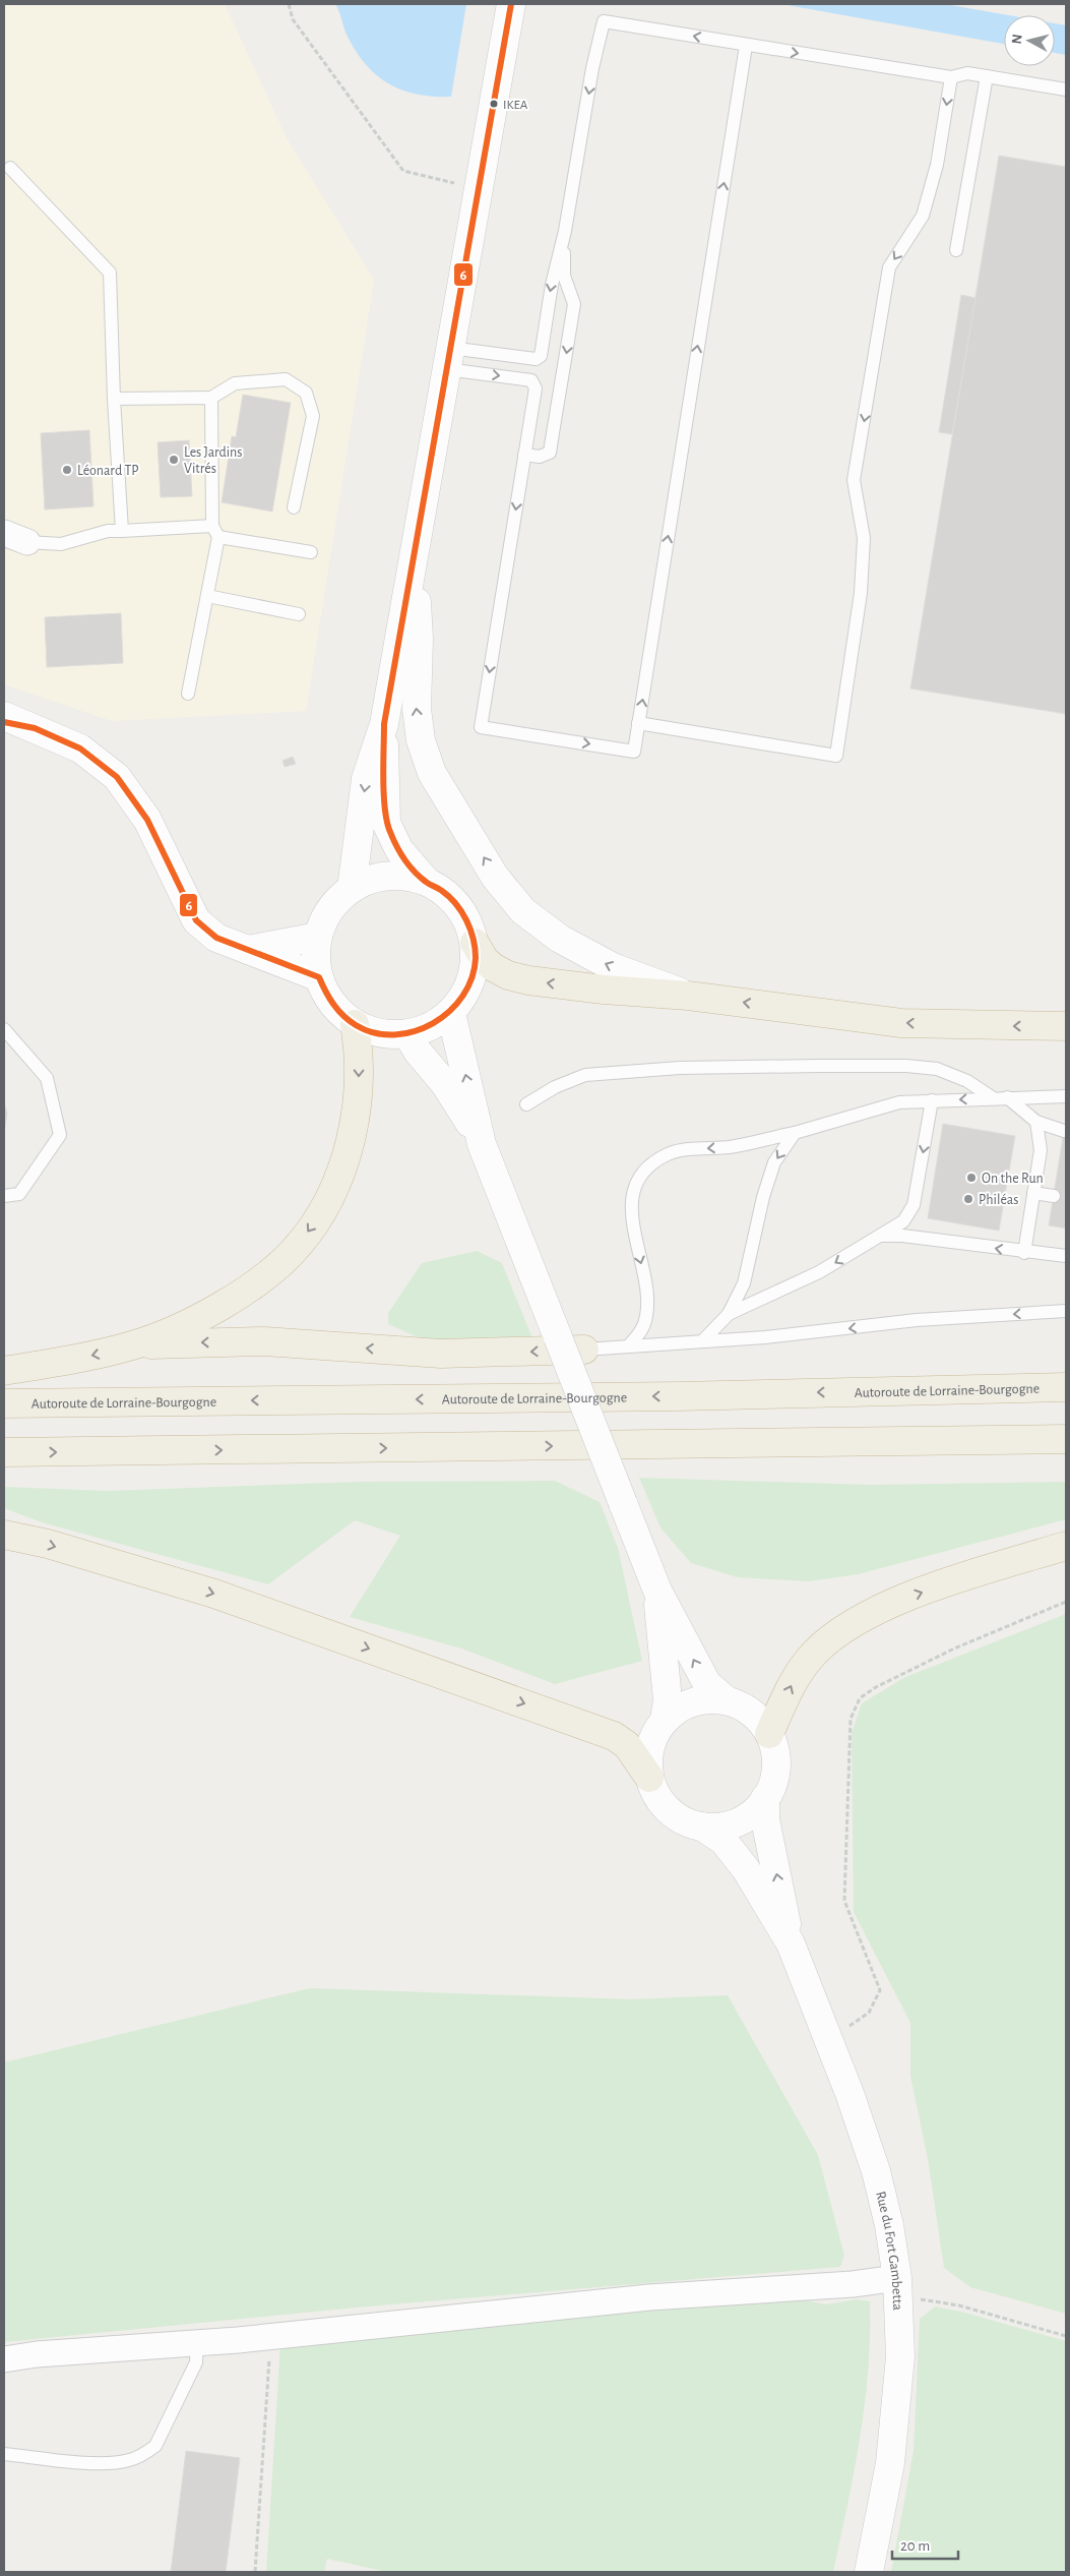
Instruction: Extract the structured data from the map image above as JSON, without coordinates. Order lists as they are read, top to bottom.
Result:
{
  "streets": {
    "highway": ["Autoroute de Lorraine-Bourgogne"],
    "main road": ["Rue du Fort Gambetta"]
  },
  "places": [
    "IKEA",
    "Les Jardins Vitrés",
    "Léonard TP",
    "On the Run",
    "Philéas"
  ],
  "lines": ["transit line 6"],
  "scale_bar": "20 m",
  "north": "left"
}
